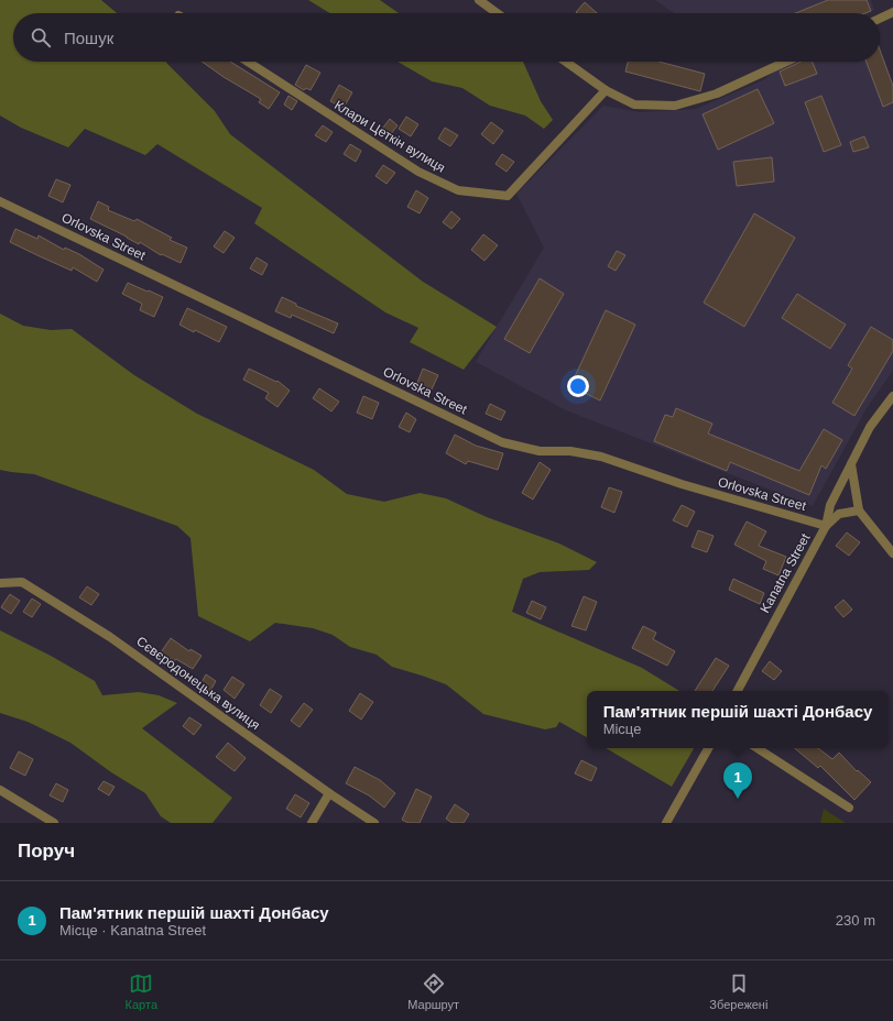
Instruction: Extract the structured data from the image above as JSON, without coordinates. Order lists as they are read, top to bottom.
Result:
{
  "streets": {
    "street": [
      "Клари Цеткін вулиця",
      "Orlovska Street",
      "Kanatna Street",
      "Сєвєродонецька вулиця"
    ]
  },
  "crossings": [
    ["Orlovska Street", "Kanatna Street"]
  ],
  "page": {
    "search": "Пошук",
    "popup": ["Пам'ятник першій шахті Донбасу", "Місце"],
    "pins": "1",
    "heading": "Поруч",
    "list": [
      {
        "mark": "1",
        "name": "Пам'ятник першій шахті Донбасу",
        "note": "Місце · Kanatna Street",
        "value": "230 m"
      }
    ],
    "nav": ["Карта", "Маршрут", "Збережені"]
  }
}
